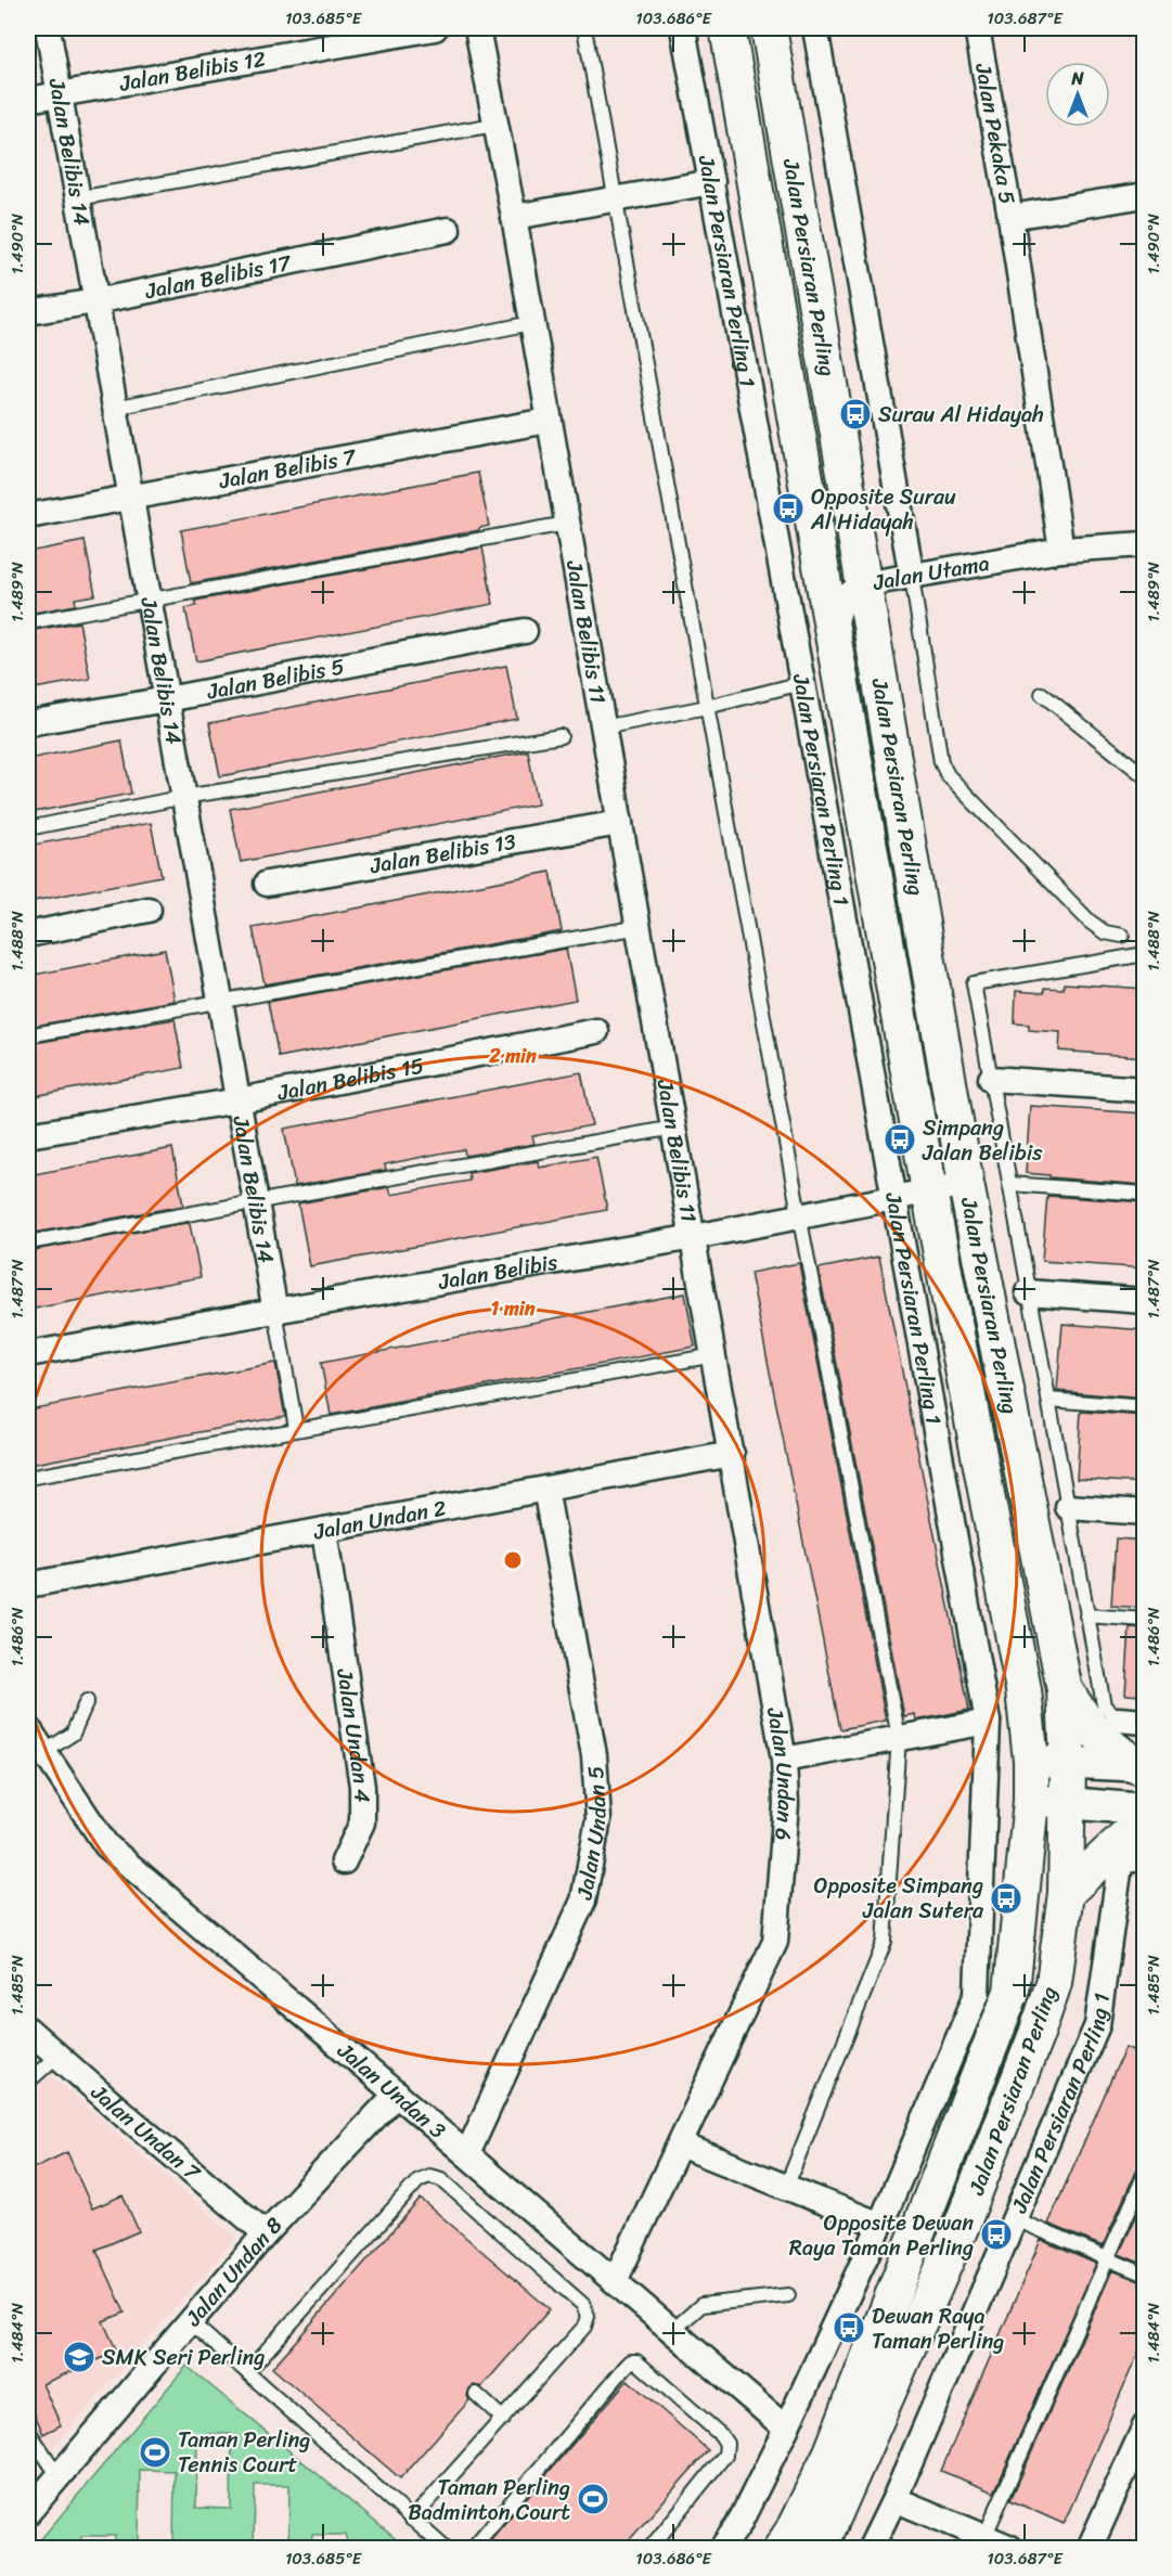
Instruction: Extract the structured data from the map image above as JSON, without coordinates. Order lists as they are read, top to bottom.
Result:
{
  "streets": {
    "main road": ["Jalan Persiaran Perling"],
    "street": [
      "Jalan Belibis 12",
      "Jalan Pekaka 5",
      "Jalan Belibis 14",
      "Jalan Persiaran Perling 1",
      "Jalan Belibis 17",
      "Jalan Belibis 7",
      "Jalan Utama",
      "Jalan Belibis 11",
      "Jalan Belibis 5",
      "Jalan Belibis 13",
      "Jalan Belibis 15",
      "Jalan Belibis",
      "Jalan Undan 2",
      "Jalan Undan 4",
      "Jalan Undan 6",
      "Jalan Undan 5",
      "Jalan Undan 3",
      "Jalan Undan 7",
      "Jalan Undan 8"
    ]
  },
  "crossings": [
    ["Jalan Belibis 12", "Jalan Belibis 14"],
    ["Jalan Pekaka 5", "Jalan Utama"],
    ["Jalan Belibis 14", "Jalan Belibis 17"],
    ["Jalan Belibis 14", "Jalan Belibis 7"],
    ["Jalan Belibis 14", "Jalan Belibis 5"],
    ["Jalan Belibis 14", "Jalan Belibis 15"],
    ["Jalan Belibis 14", "Jalan Belibis"],
    ["Jalan Persiaran Perling", "Jalan Utama"],
    ["Jalan Persiaran Perling", "Jalan Belibis"],
    ["Jalan Persiaran Perling 1", "Jalan Belibis"],
    ["Jalan Persiaran Perling 1", "Jalan Undan 3"],
    ["Jalan Belibis 7", "Jalan Belibis 11"],
    ["Jalan Belibis 11", "Jalan Belibis 13"],
    ["Jalan Belibis 11", "Jalan Belibis"],
    ["Jalan Belibis 11", "Jalan Undan 6"],
    ["Jalan Belibis", "Jalan Undan 6"],
    ["Jalan Undan 2", "Jalan Undan 4"],
    ["Jalan Undan 2", "Jalan Undan 6"],
    ["Jalan Undan 2", "Jalan Undan 5"],
    ["Jalan Undan 6", "Jalan Undan 3"],
    ["Jalan Undan 5", "Jalan Undan 3"],
    ["Jalan Undan 3", "Jalan Undan 8"],
    ["Jalan Undan 7", "Jalan Undan 8"]
  ],
  "places": {
    "bus stop": [
      "Surau Al Hidayah",
      "Opposite Surau Al Hidayah",
      "Simpang Jalan Belibis",
      "Opposite Simpang Jalan Sutera",
      "Opposite Dewan Raya Taman Perling",
      "Dewan Raya Taman Perling"
    ],
    "school or university": ["SMK Seri Perling"],
    "sports": ["Taman Perling Tennis Court", "Taman Perling Badminton Court"]
  },
  "north": "top",
  "coordinates": [
    "103.685°E",
    "103.686°E",
    "103.687°E",
    "1.490°N",
    "1.489°N",
    "1.488°N",
    "1.487°N",
    "1.486°N",
    "1.485°N",
    "1.484°N"
  ],
  "rings": ["2 min", "1 min"]
}
